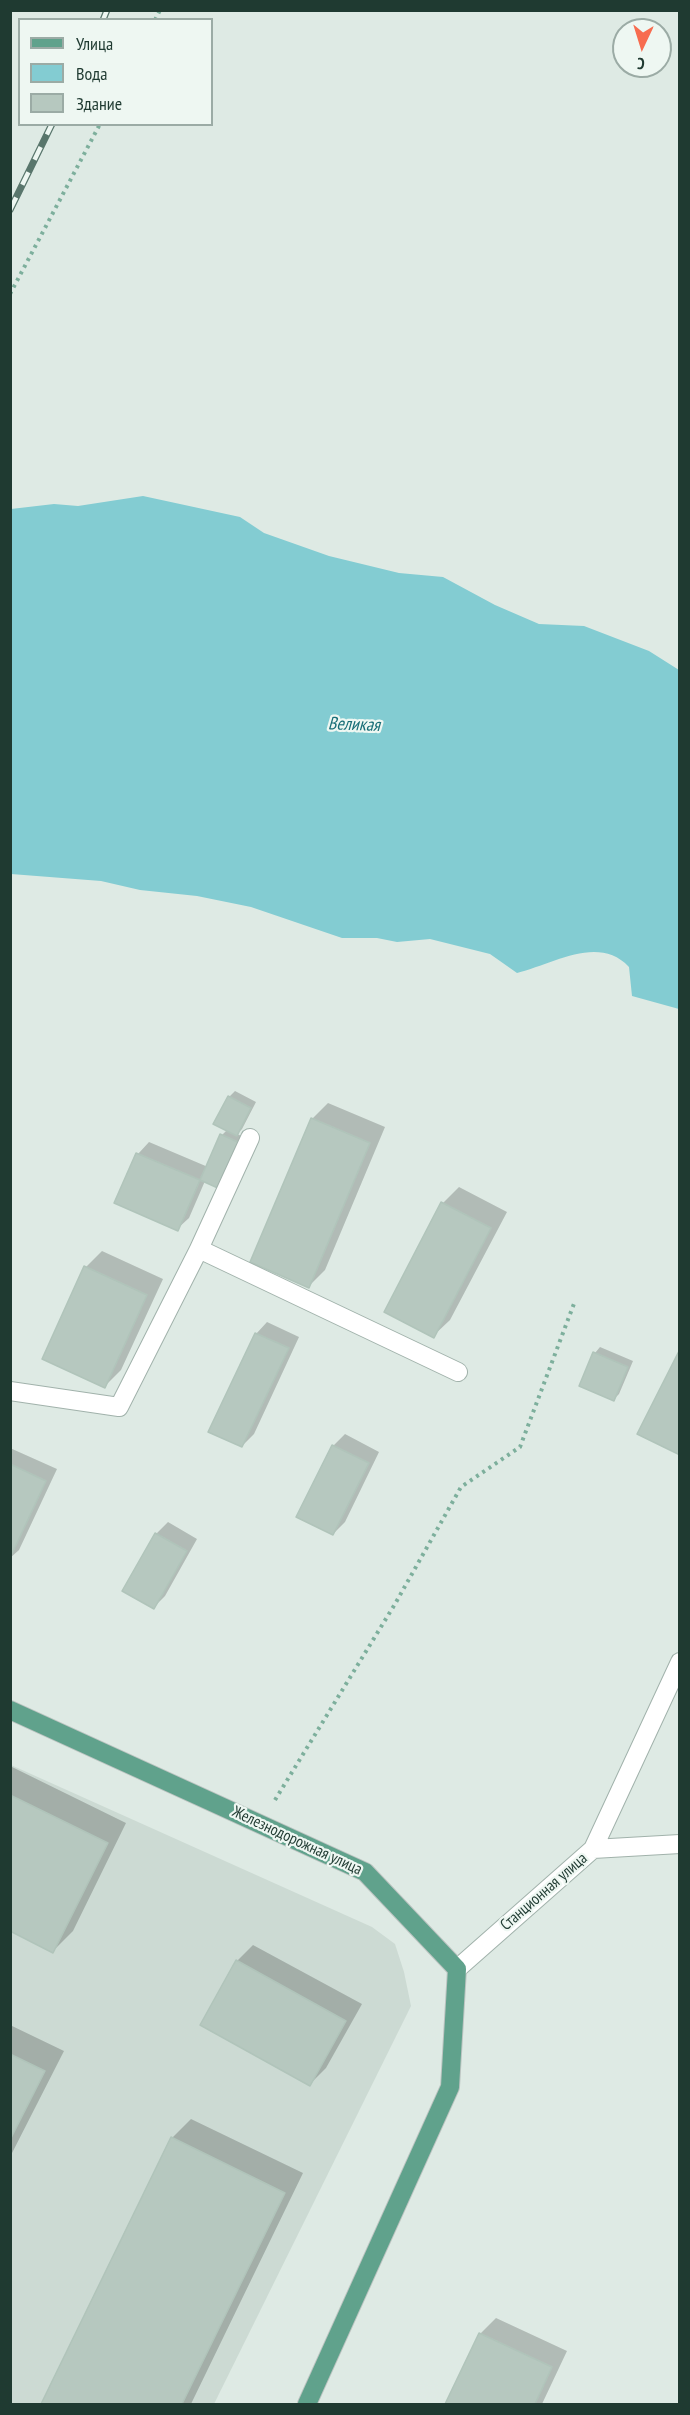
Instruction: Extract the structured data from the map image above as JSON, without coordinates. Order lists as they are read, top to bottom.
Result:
{
  "streets": {
    "main road": ["Железнодорожная улица"],
    "lane": ["Станционная улица"]
  },
  "crossings": [
    ["Железнодорожная улица", "Станционная улица"]
  ],
  "water": ["Великая"],
  "legend": ["Улица", "Вода", "Здание"],
  "north": "bottom"
}
